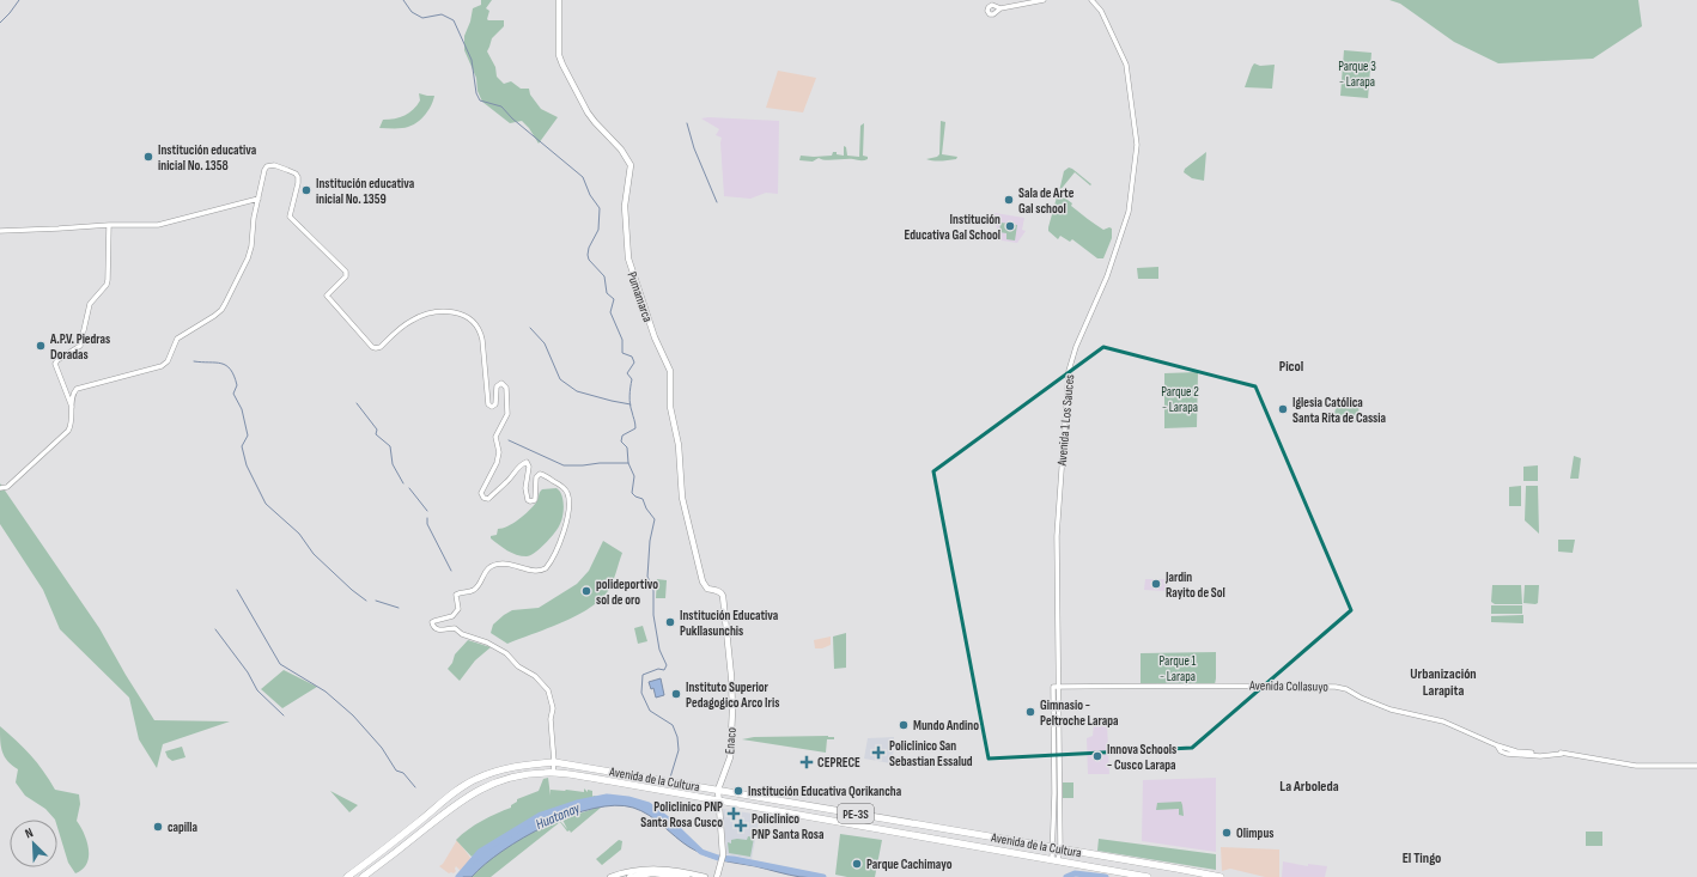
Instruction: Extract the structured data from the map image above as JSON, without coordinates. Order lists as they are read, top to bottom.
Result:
{
  "streets": {
    "highway": ["Avenida de la Cultura", "PE-3S"],
    "main road": ["Pumamarca", "Enaco"],
    "street": ["Avenida 1 Los Sauces", "Avenida Collasuyo"]
  },
  "crossings": [
    ["Pumamarca", "Enaco"],
    ["Avenida 1 Los Sauces", "Avenida Collasuyo"],
    ["Avenida 1 Los Sauces", "Avenida de la Cultura"],
    ["Enaco", "Avenida de la Cultura"]
  ],
  "districts": [
    "Picol",
    "Urbanización Larapita",
    "La Arboleda",
    "El Tingo"
  ],
  "water": ["Huatanay"],
  "parks": ["Parque 3 - Larapa", "Parque 2 - Larapa", "Parque 1 - Larapa"],
  "places": {
    "other": [
      "Institución educativa inicial No. 1358",
      "Institución educativa inicial No. 1359",
      "Sala de Arte Gal school",
      "Institución Educativa Gal School",
      "A.P.V. Piedras Doradas",
      "Iglesia Católica Santa Rita de Cassia",
      "Jardin Rayito de Sol",
      "polideportivo sol de oro",
      "Institución Educativa Pukllasunchis",
      "Instituto Superior Pedagogico Arco Iris",
      "Gimnasio - Peltroche Larapa",
      "Mundo Andino",
      "Innova Schools - Cusco Larapa",
      "Institución Educativa Qorikancha",
      "capilla",
      "Olimpus",
      "Parque Cachimayo"
    ],
    "health": [
      "Policlinico San Sebastian Essalud",
      "CEPRECE",
      "Policlinico PNP Santa Rosa Cusco",
      "Policlinico PNP Santa Rosa"
    ]
  },
  "north": "top left"
}
